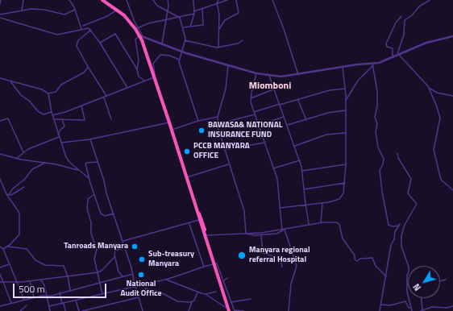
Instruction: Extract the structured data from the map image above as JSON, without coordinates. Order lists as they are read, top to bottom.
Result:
{
  "districts": ["Miomboni"],
  "places": [
    "BAWASA& NATIONAL INSURANCE FUND",
    "PCCB MANYARA OFFICE",
    "Tanroads Manyara",
    "Manyara regional referral Hospital",
    "Sub-treasury Manyara",
    "National Audit Office"
  ],
  "scale_bar": "500 m",
  "north": "bottom left"
}
